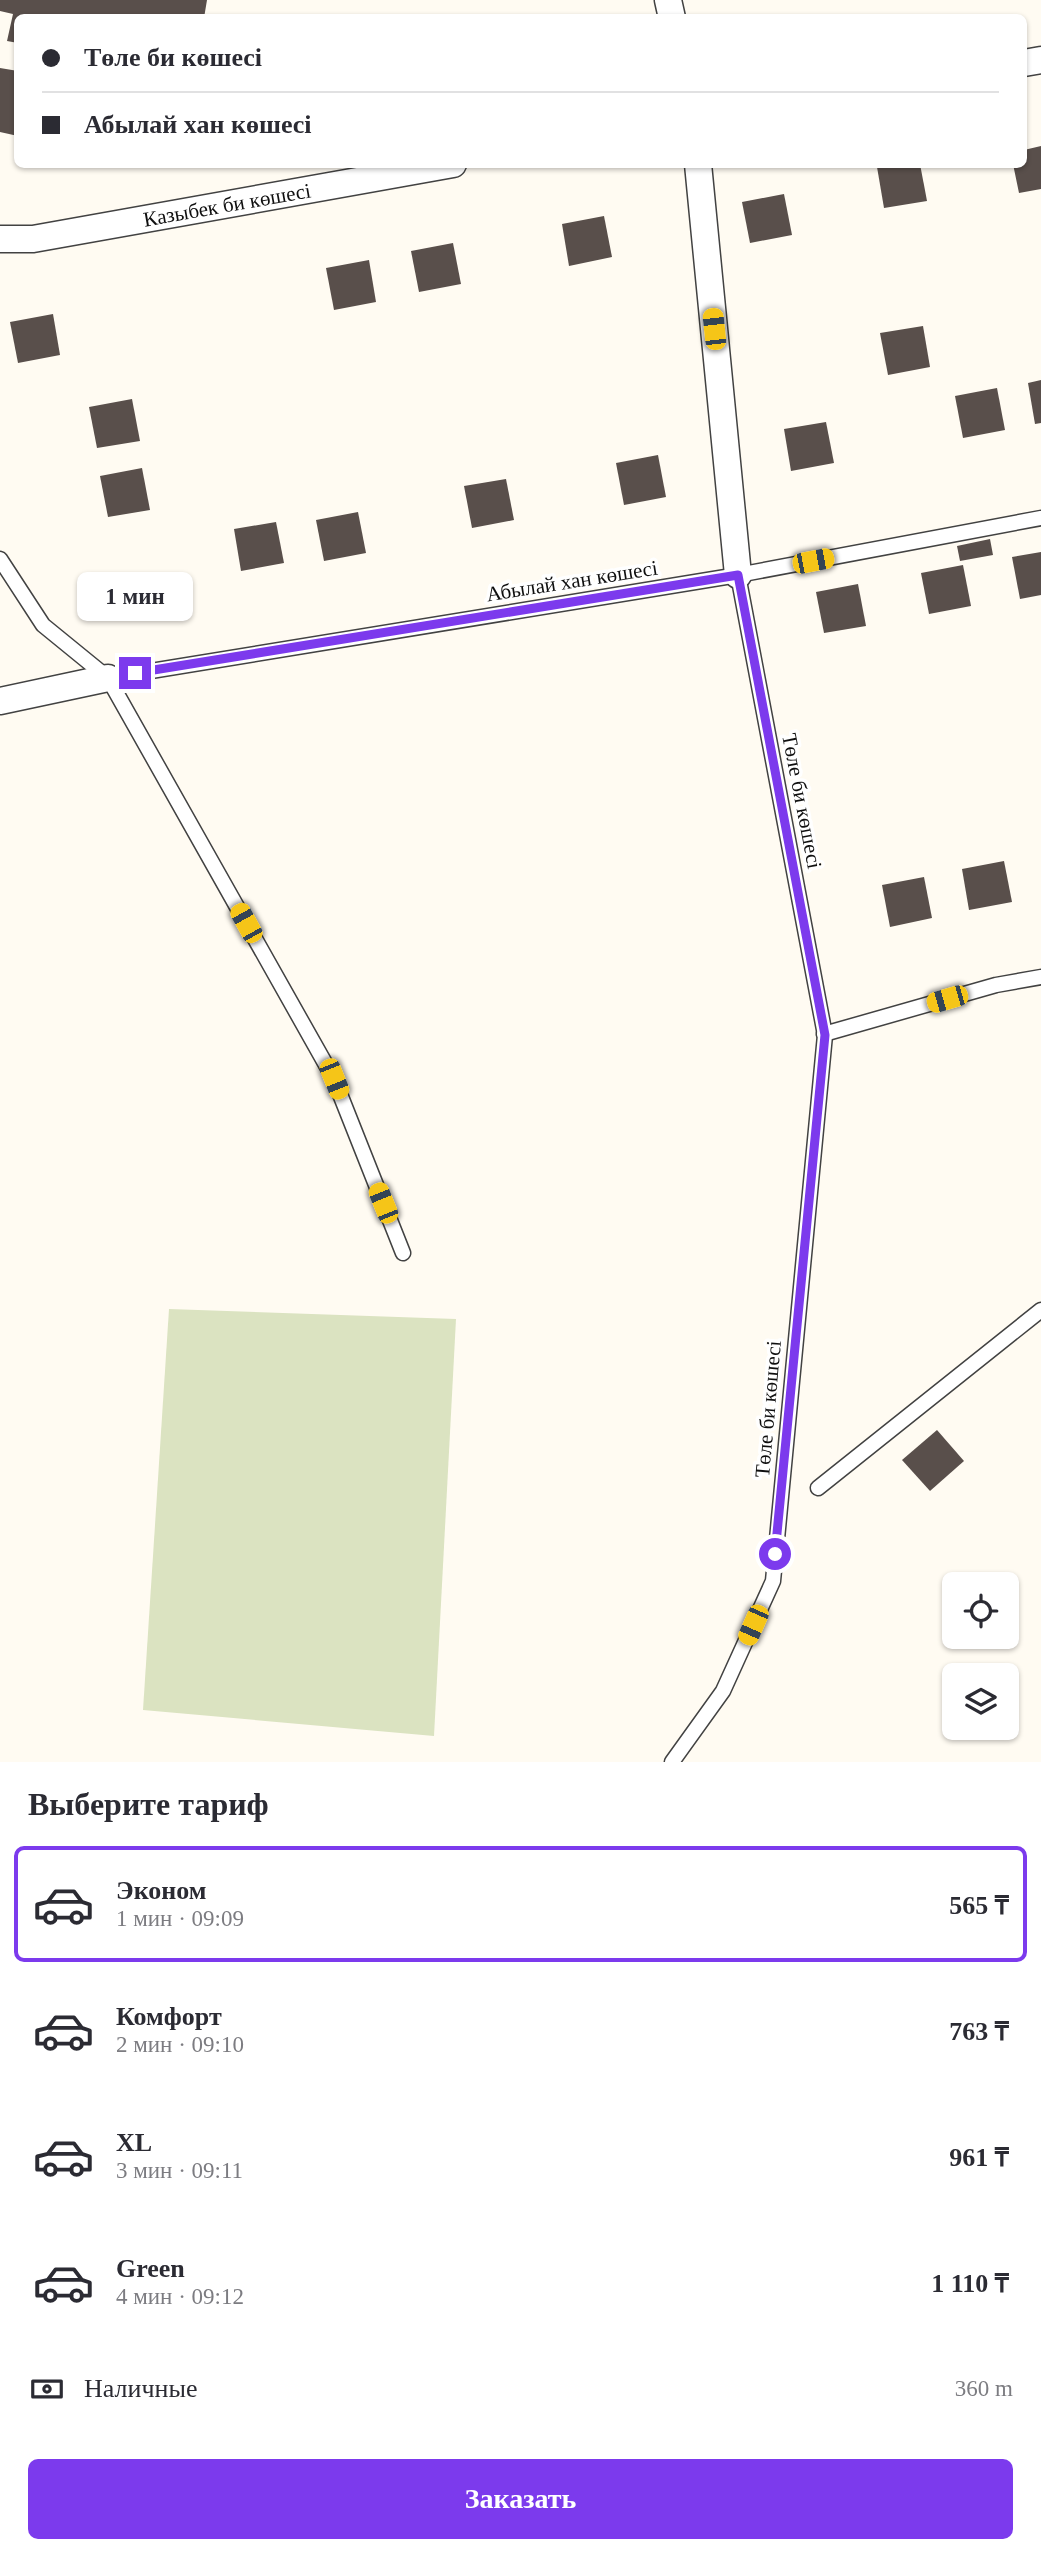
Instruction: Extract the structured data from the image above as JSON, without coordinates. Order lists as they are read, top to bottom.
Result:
{
  "streets": {
    "street": ["Казыбек би көшесі"],
    "lane": ["Абылай хан көшесі", "Төле би көшесі"]
  },
  "crossings": [
    ["Абылай хан көшесі", "Төле би көшесі"]
  ],
  "page": {
    "banner": ["Төле би көшесі", "Абылай хан көшесі"],
    "bubble": "1 мин",
    "heading": "Выберите тариф",
    "list": [
      {
        "name": "Эконом",
        "note": "1 мин · 09:09",
        "value": "565 ₸"
      },
      {
        "name": "Комфорт",
        "note": "2 мин · 09:10",
        "value": "763 ₸"
      },
      {
        "name": "XL",
        "note": "3 мин · 09:11",
        "value": "961 ₸"
      },
      {
        "name": "Green",
        "note": "4 мин · 09:12",
        "value": "1 110 ₸"
      }
    ],
    "pay": ["Наличные", "360 m"],
    "buttons": "Заказать"
  }
}
